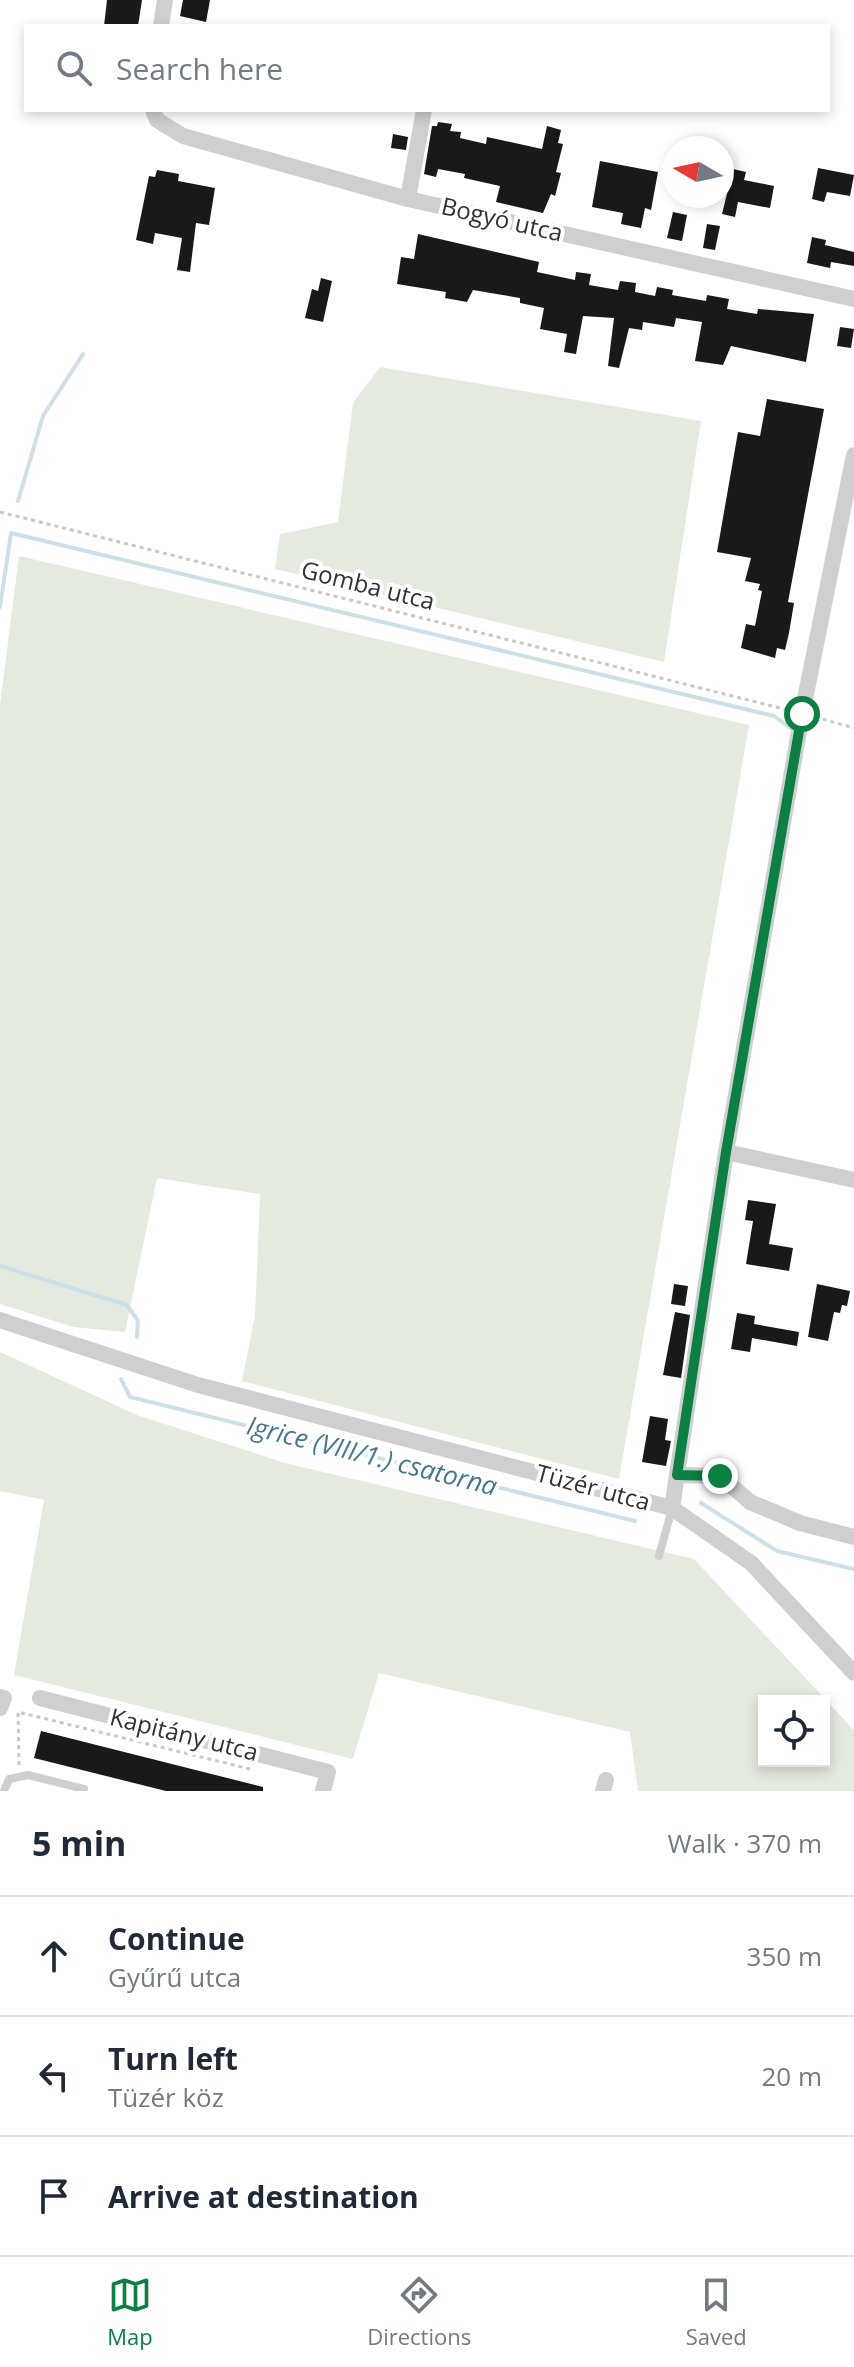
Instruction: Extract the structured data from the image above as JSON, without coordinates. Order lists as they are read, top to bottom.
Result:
{
  "streets": {
    "street": ["Bogyó utca", "Tüzér utca", "Kapitány utca"],
    "path": ["Gomba utca"]
  },
  "water": ["Igrice (VIII/1.) csatorna"],
  "north": "left",
  "page": {
    "search": "Search here",
    "heading": ["5 min", "Walk · 370 m"],
    "list": [
      ["Continue", "Gyűrű utca", "350 m"],
      ["Turn left", "Tüzér köz", "20 m"],
      "Arrive at destination"
    ],
    "nav": ["Map", "Directions", "Saved"]
  }
}
